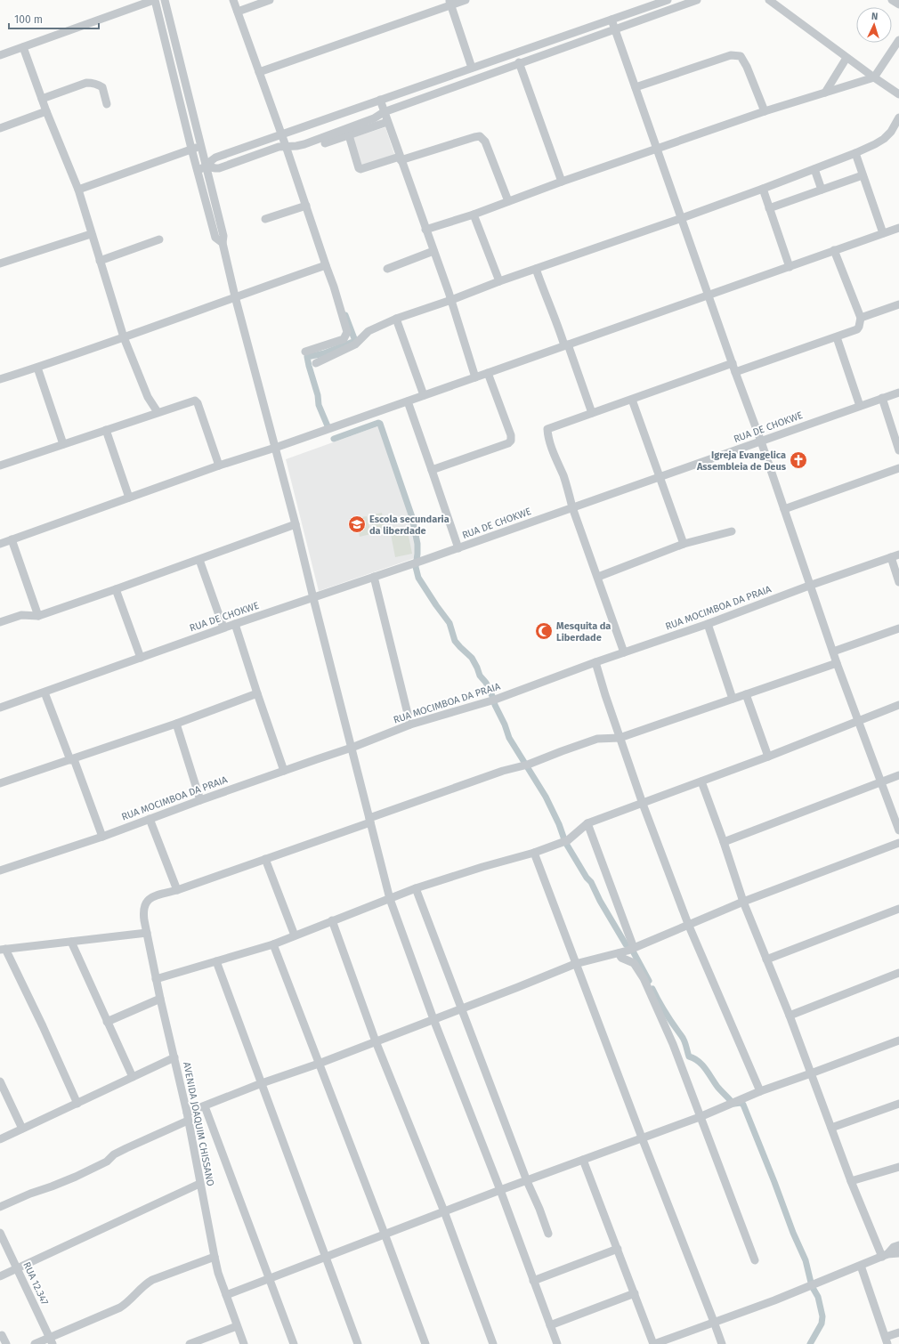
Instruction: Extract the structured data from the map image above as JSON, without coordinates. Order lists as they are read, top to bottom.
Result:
{
  "streets": {
    "street": [
      "RUA DE CHOKWE",
      "RUA MOCIMBOA DA PRAIA",
      "AVENIDA JOAQUIM CHISSANO",
      "RUA 12.347"
    ]
  },
  "places": {
    "church": ["Igreja Evangelica Assembleia de Deus"],
    "school or university": ["Escola secundaria da liberdade"],
    "mosque": ["Mesquita da Liberdade"]
  },
  "scale_bar": "100 m",
  "north": "top"
}
